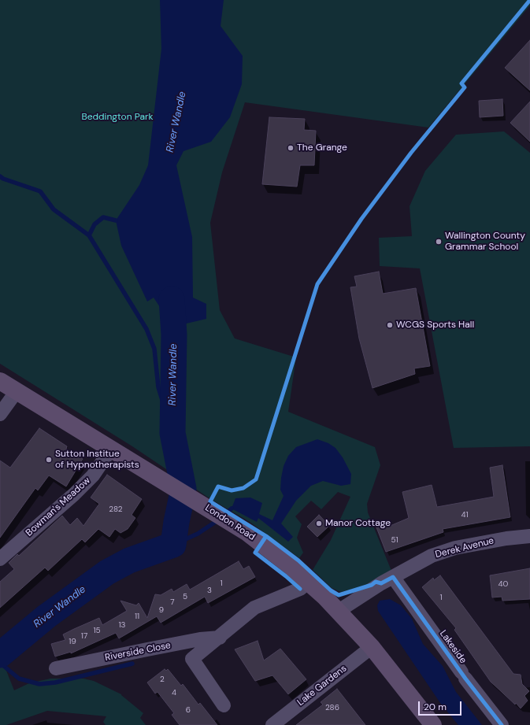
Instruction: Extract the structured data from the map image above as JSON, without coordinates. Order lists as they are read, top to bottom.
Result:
{
  "streets": {
    "main road": ["London Road"],
    "street": [
      "Bowman's Meadow",
      "Derek Avenue",
      "Lakeside",
      "Riverside Close",
      "Lake Gardens"
    ]
  },
  "crossings": [
    ["Bowman's Meadow", "London Road"],
    ["London Road", "Derek Avenue"],
    ["London Road", "Lake Gardens"],
    ["Derek Avenue", "Lakeside"]
  ],
  "water": ["River Wandle"],
  "parks": ["Beddington Park"],
  "places": [
    "The Grange",
    "Wallington County Grammar School",
    "WCGS Sports Hall",
    "Sutton Institue of Hypnotherapists",
    "Manor Cottage"
  ],
  "house_numbers": [
    "282",
    "41",
    "51",
    "1",
    "40",
    "3",
    "5",
    "1",
    "7",
    "9",
    "11",
    "13",
    "15",
    "17",
    "19",
    "2",
    "4",
    "286",
    "6"
  ],
  "scale_bar": "20 m"
}
